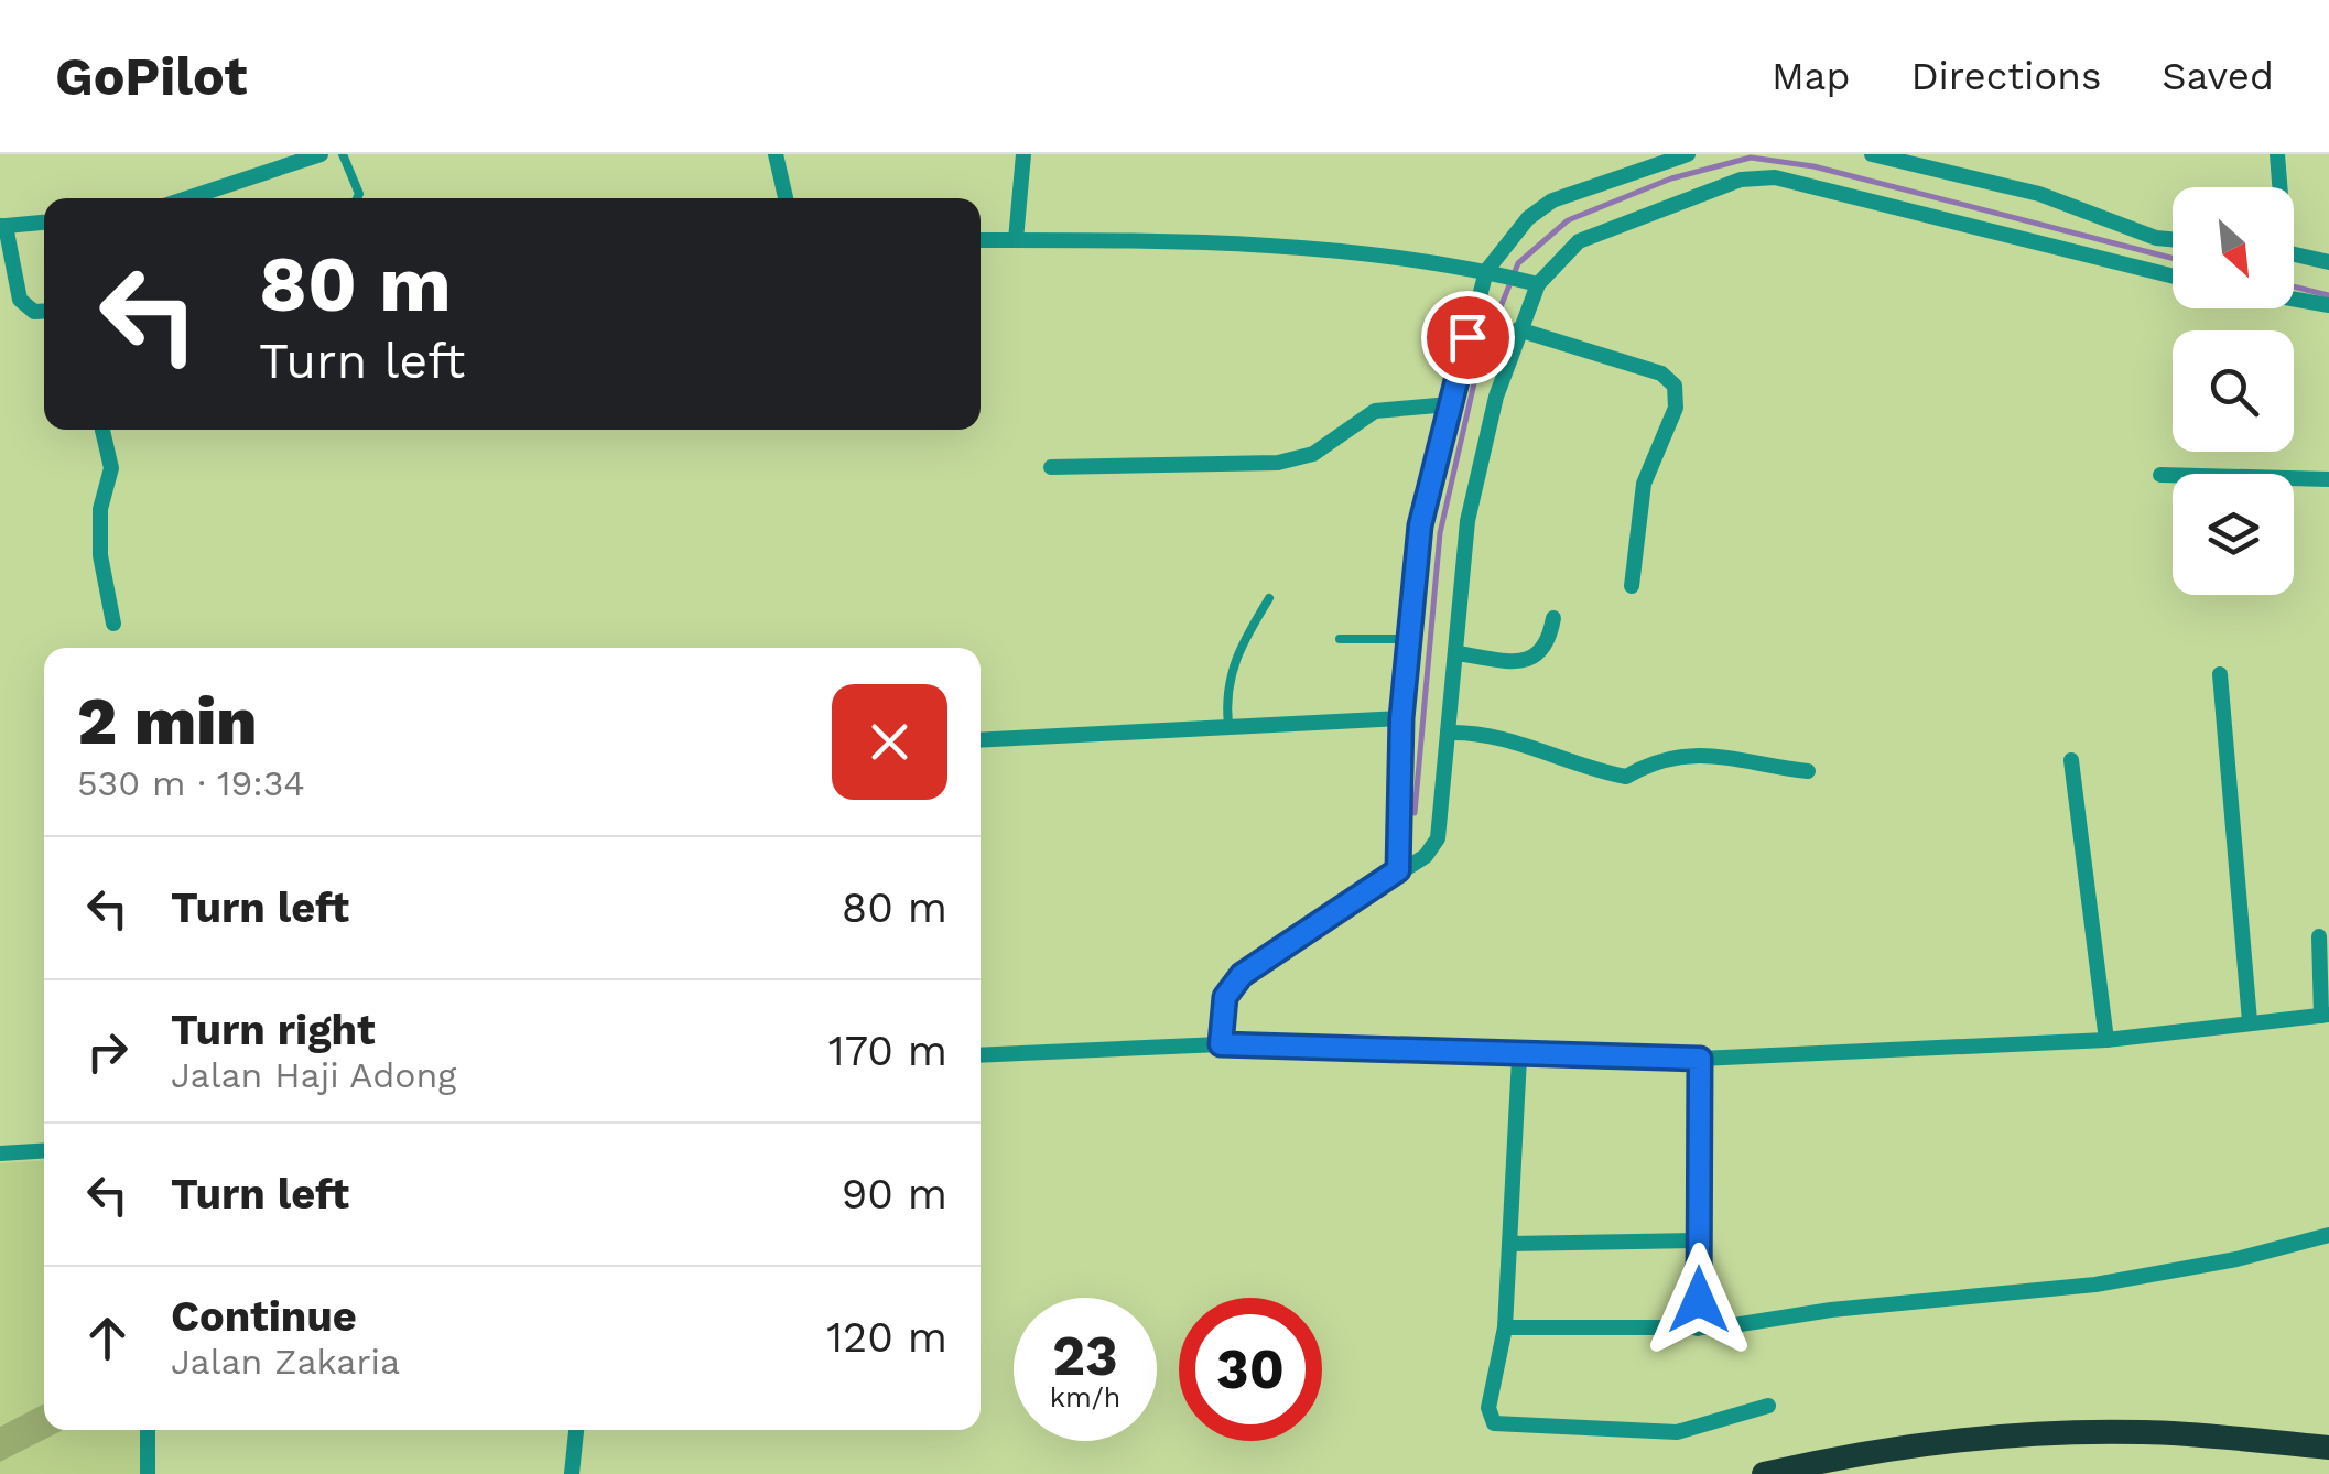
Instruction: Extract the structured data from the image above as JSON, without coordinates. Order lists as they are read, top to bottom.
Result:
{
  "north": "bottom right",
  "page": {
    "header": "GoPilot",
    "nav": ["Map", "Directions", "Saved"],
    "turn": ["80 m", "Turn left"],
    "heading": ["2 min", "530 m · 19:34"],
    "list": [
      {
        "name": "Turn left",
        "value": "80 m"
      },
      {
        "name": "Turn right",
        "note": "Jalan Haji Adong",
        "value": "170 m"
      },
      {
        "name": "Turn left",
        "value": "90 m"
      },
      {
        "name": "Continue",
        "note": "Jalan Zakaria",
        "value": "120 m"
      }
    ],
    "speed": "23 km/h",
    "limit": "30"
  }
}
